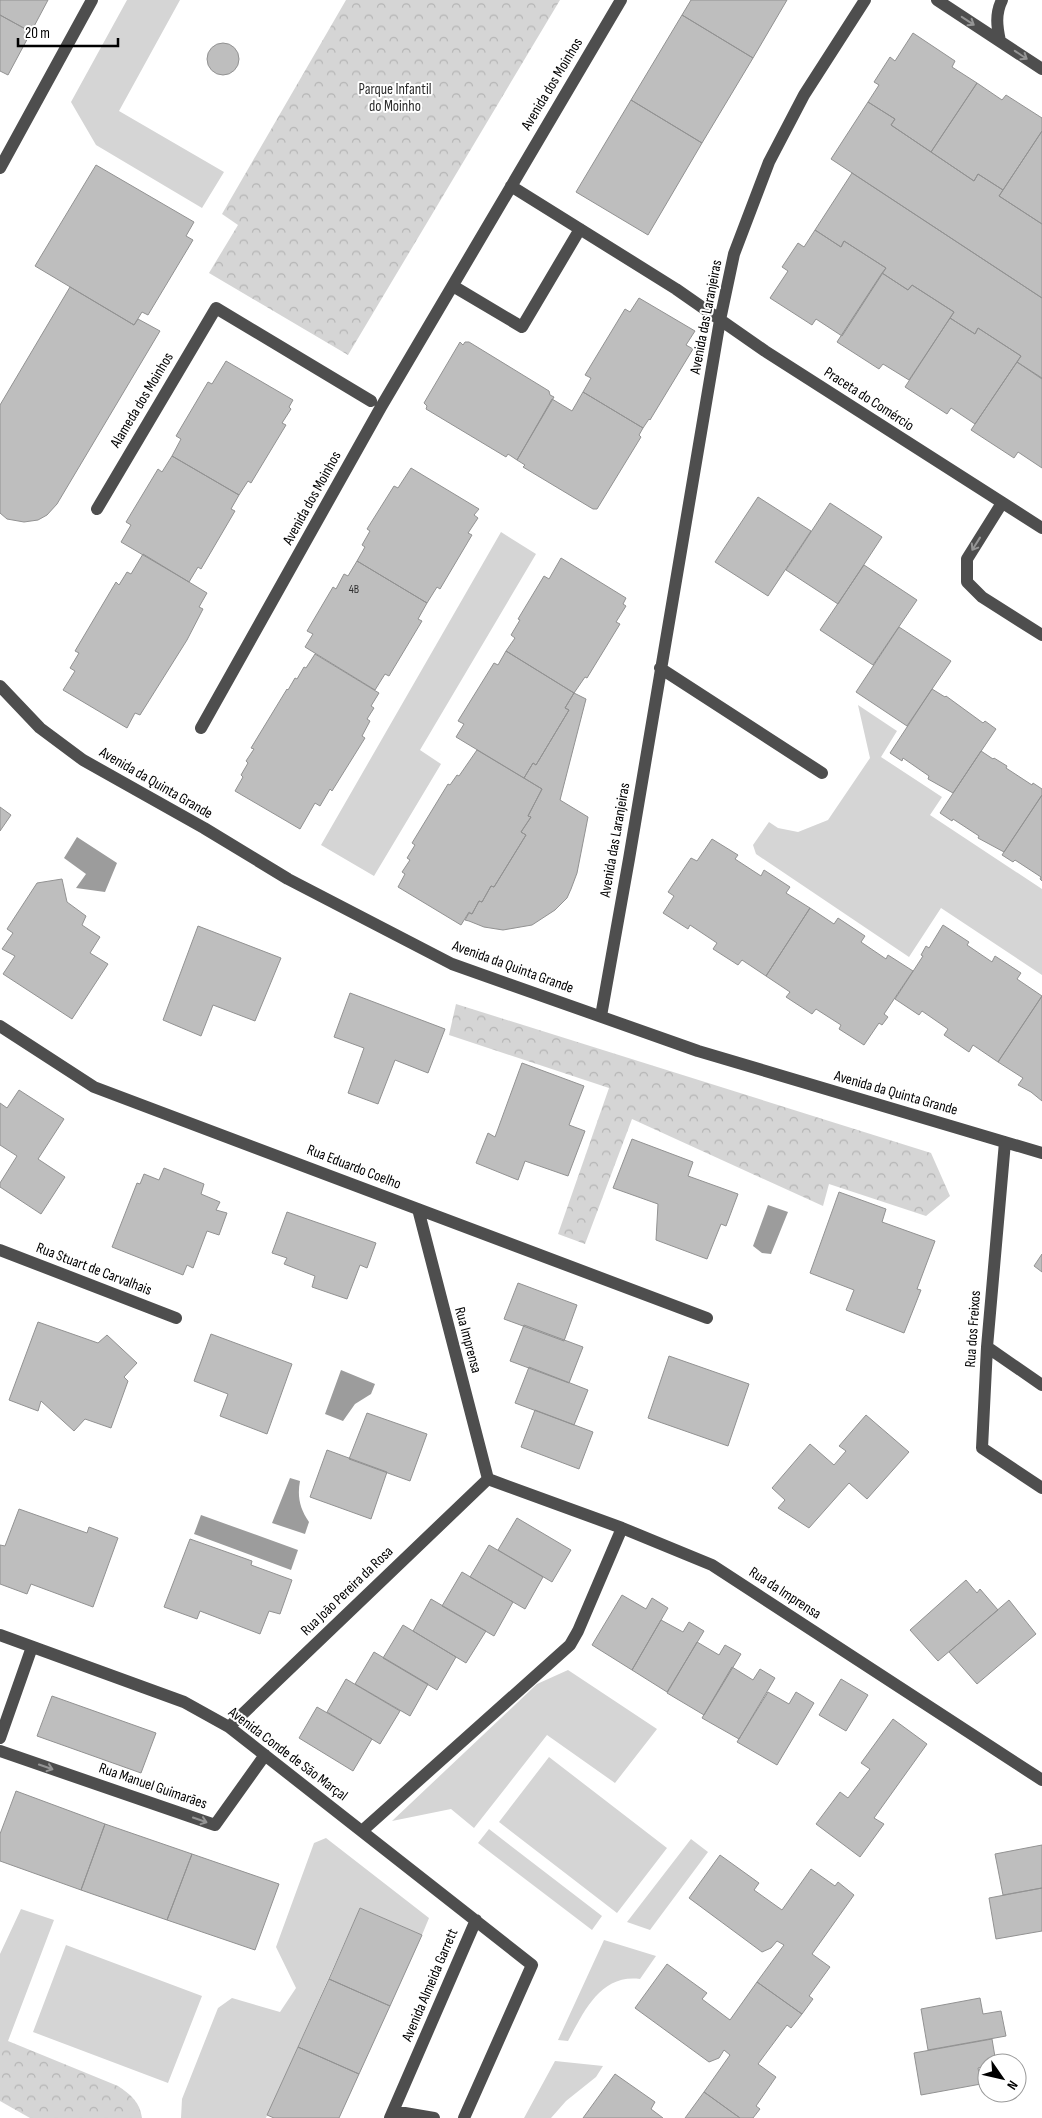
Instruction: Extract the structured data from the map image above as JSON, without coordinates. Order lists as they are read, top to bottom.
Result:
{
  "streets": {
    "street": [
      "Avenida dos Moinhos",
      "Avenida das Laranjeiras",
      "Praceta do Comércio",
      "Alameda dos Moinhos",
      "Avenida da Quinta Grande",
      "Rua Eduardo Coelho",
      "Rua Stuart de Carvalhais",
      "Rua dos Freixos",
      "Rua Imprensa",
      "Rua João Pereira da Rosa",
      "Rua da Imprensa",
      "Avenida Conde de São Marçal",
      "Rua Manuel Guimarães",
      "Avenida Almeida Garrett"
    ]
  },
  "crossings": [
    ["Avenida das Laranjeiras", "Praceta do Comércio"],
    ["Avenida das Laranjeiras", "Avenida da Quinta Grande"],
    ["Avenida da Quinta Grande", "Rua dos Freixos"],
    ["Rua Eduardo Coelho", "Rua Imprensa"],
    ["Rua Imprensa", "Rua João Pereira da Rosa"],
    ["Rua Imprensa", "Rua da Imprensa"],
    ["Rua João Pereira da Rosa", "Rua da Imprensa"],
    ["Rua João Pereira da Rosa", "Avenida Conde de São Marçal"],
    ["Avenida Conde de São Marçal", "Rua Manuel Guimarães"],
    ["Avenida Conde de São Marçal", "Avenida Almeida Garrett"]
  ],
  "one_way": ["Rua Manuel Guimarães"],
  "parks": ["Parque Infantil do Moinho"],
  "house_numbers": ["4B"],
  "scale_bar": "20 m",
  "north": "bottom right"
}
